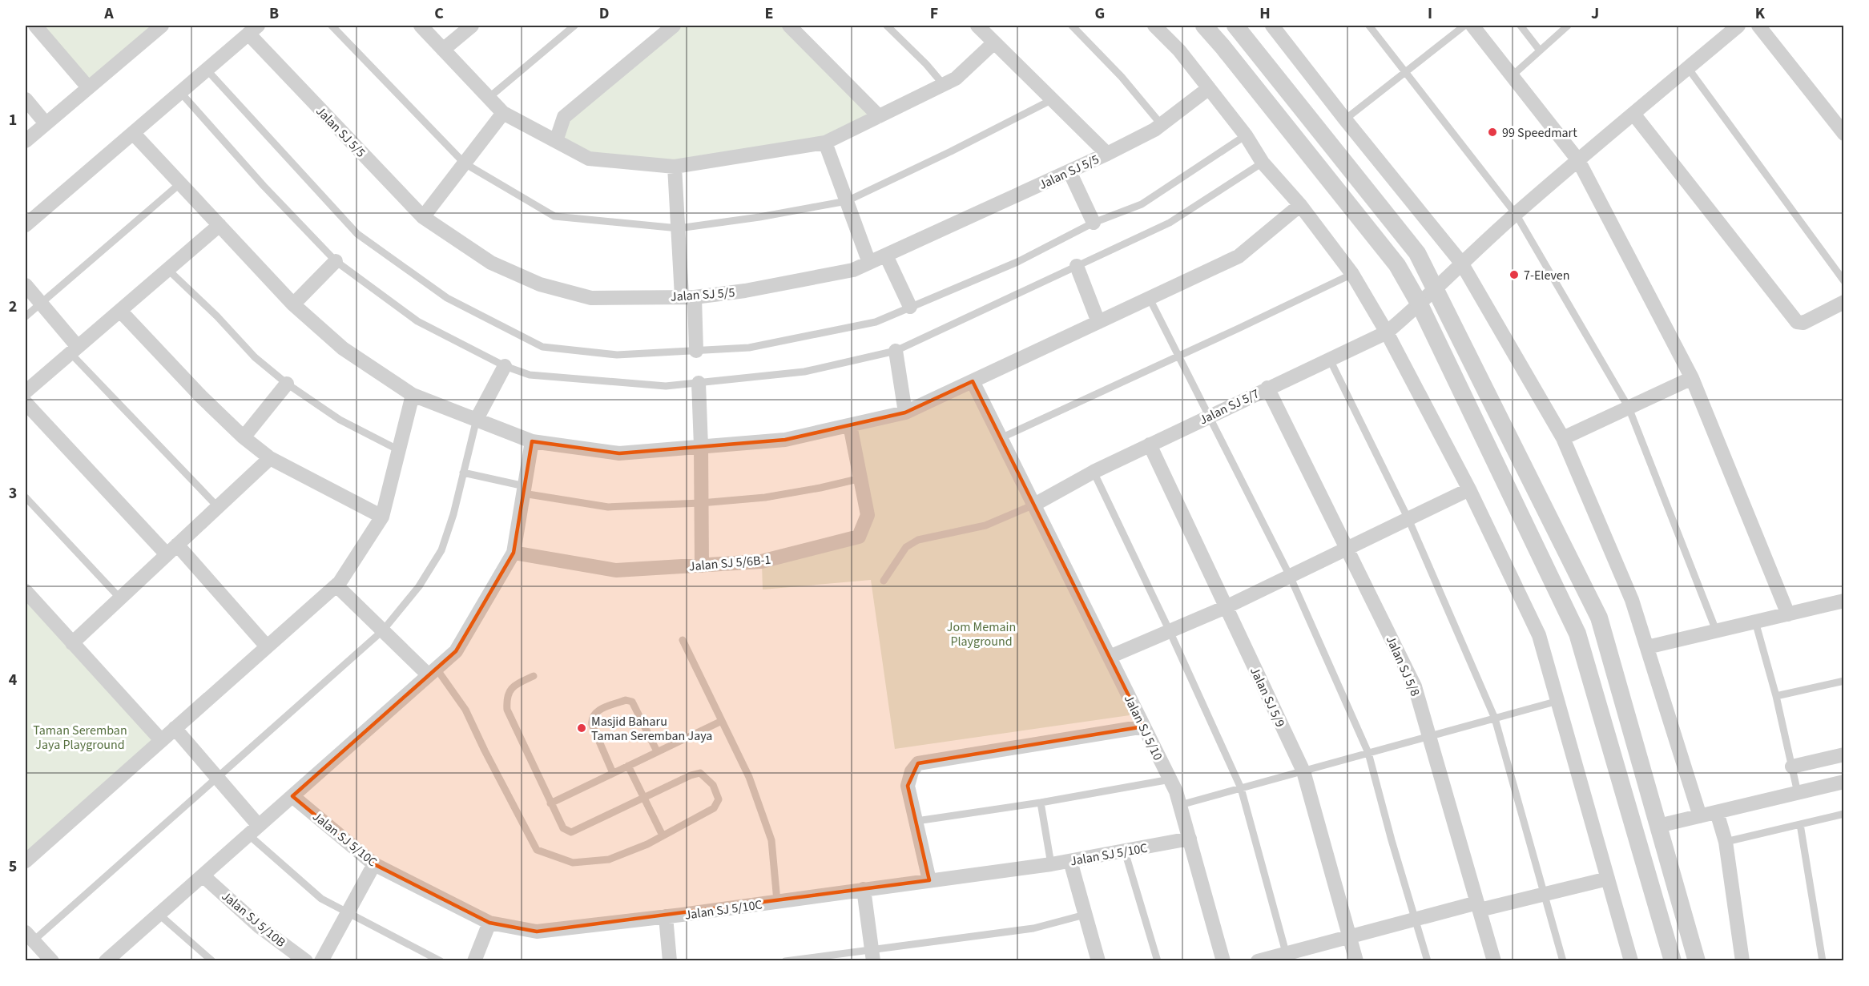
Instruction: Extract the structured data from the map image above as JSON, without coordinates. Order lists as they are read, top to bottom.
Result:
{
  "streets": {
    "street": [
      "Jalan SJ 5/5",
      "Jalan SJ 5/7",
      "Jalan SJ 5/6B-1",
      "Jalan SJ 5/8",
      "Jalan SJ 5/9",
      "Jalan SJ 5/10",
      "Jalan SJ 5/10C",
      "Jalan SJ 5/10B"
    ]
  },
  "crossings": [
    ["Jalan SJ 5/7", "Jalan SJ 5/8"],
    ["Jalan SJ 5/7", "Jalan SJ 5/9"],
    ["Jalan SJ 5/7", "Jalan SJ 5/10"],
    ["Jalan SJ 5/10", "Jalan SJ 5/10C"]
  ],
  "parks": ["Jom Memain Playground", "Taman Seremban Jaya Playground"],
  "places": ["99 Speedmart", "7-Eleven", "Masjid Baharu Taman Seremban Jaya"],
  "grid": {
    "columns": [
      "A",
      "B",
      "C",
      "D",
      "E",
      "F",
      "G",
      "H",
      "I",
      "J",
      "K"
    ],
    "rows": [
      "1",
      "2",
      "3",
      "4",
      "5"
    ]
  }
}
